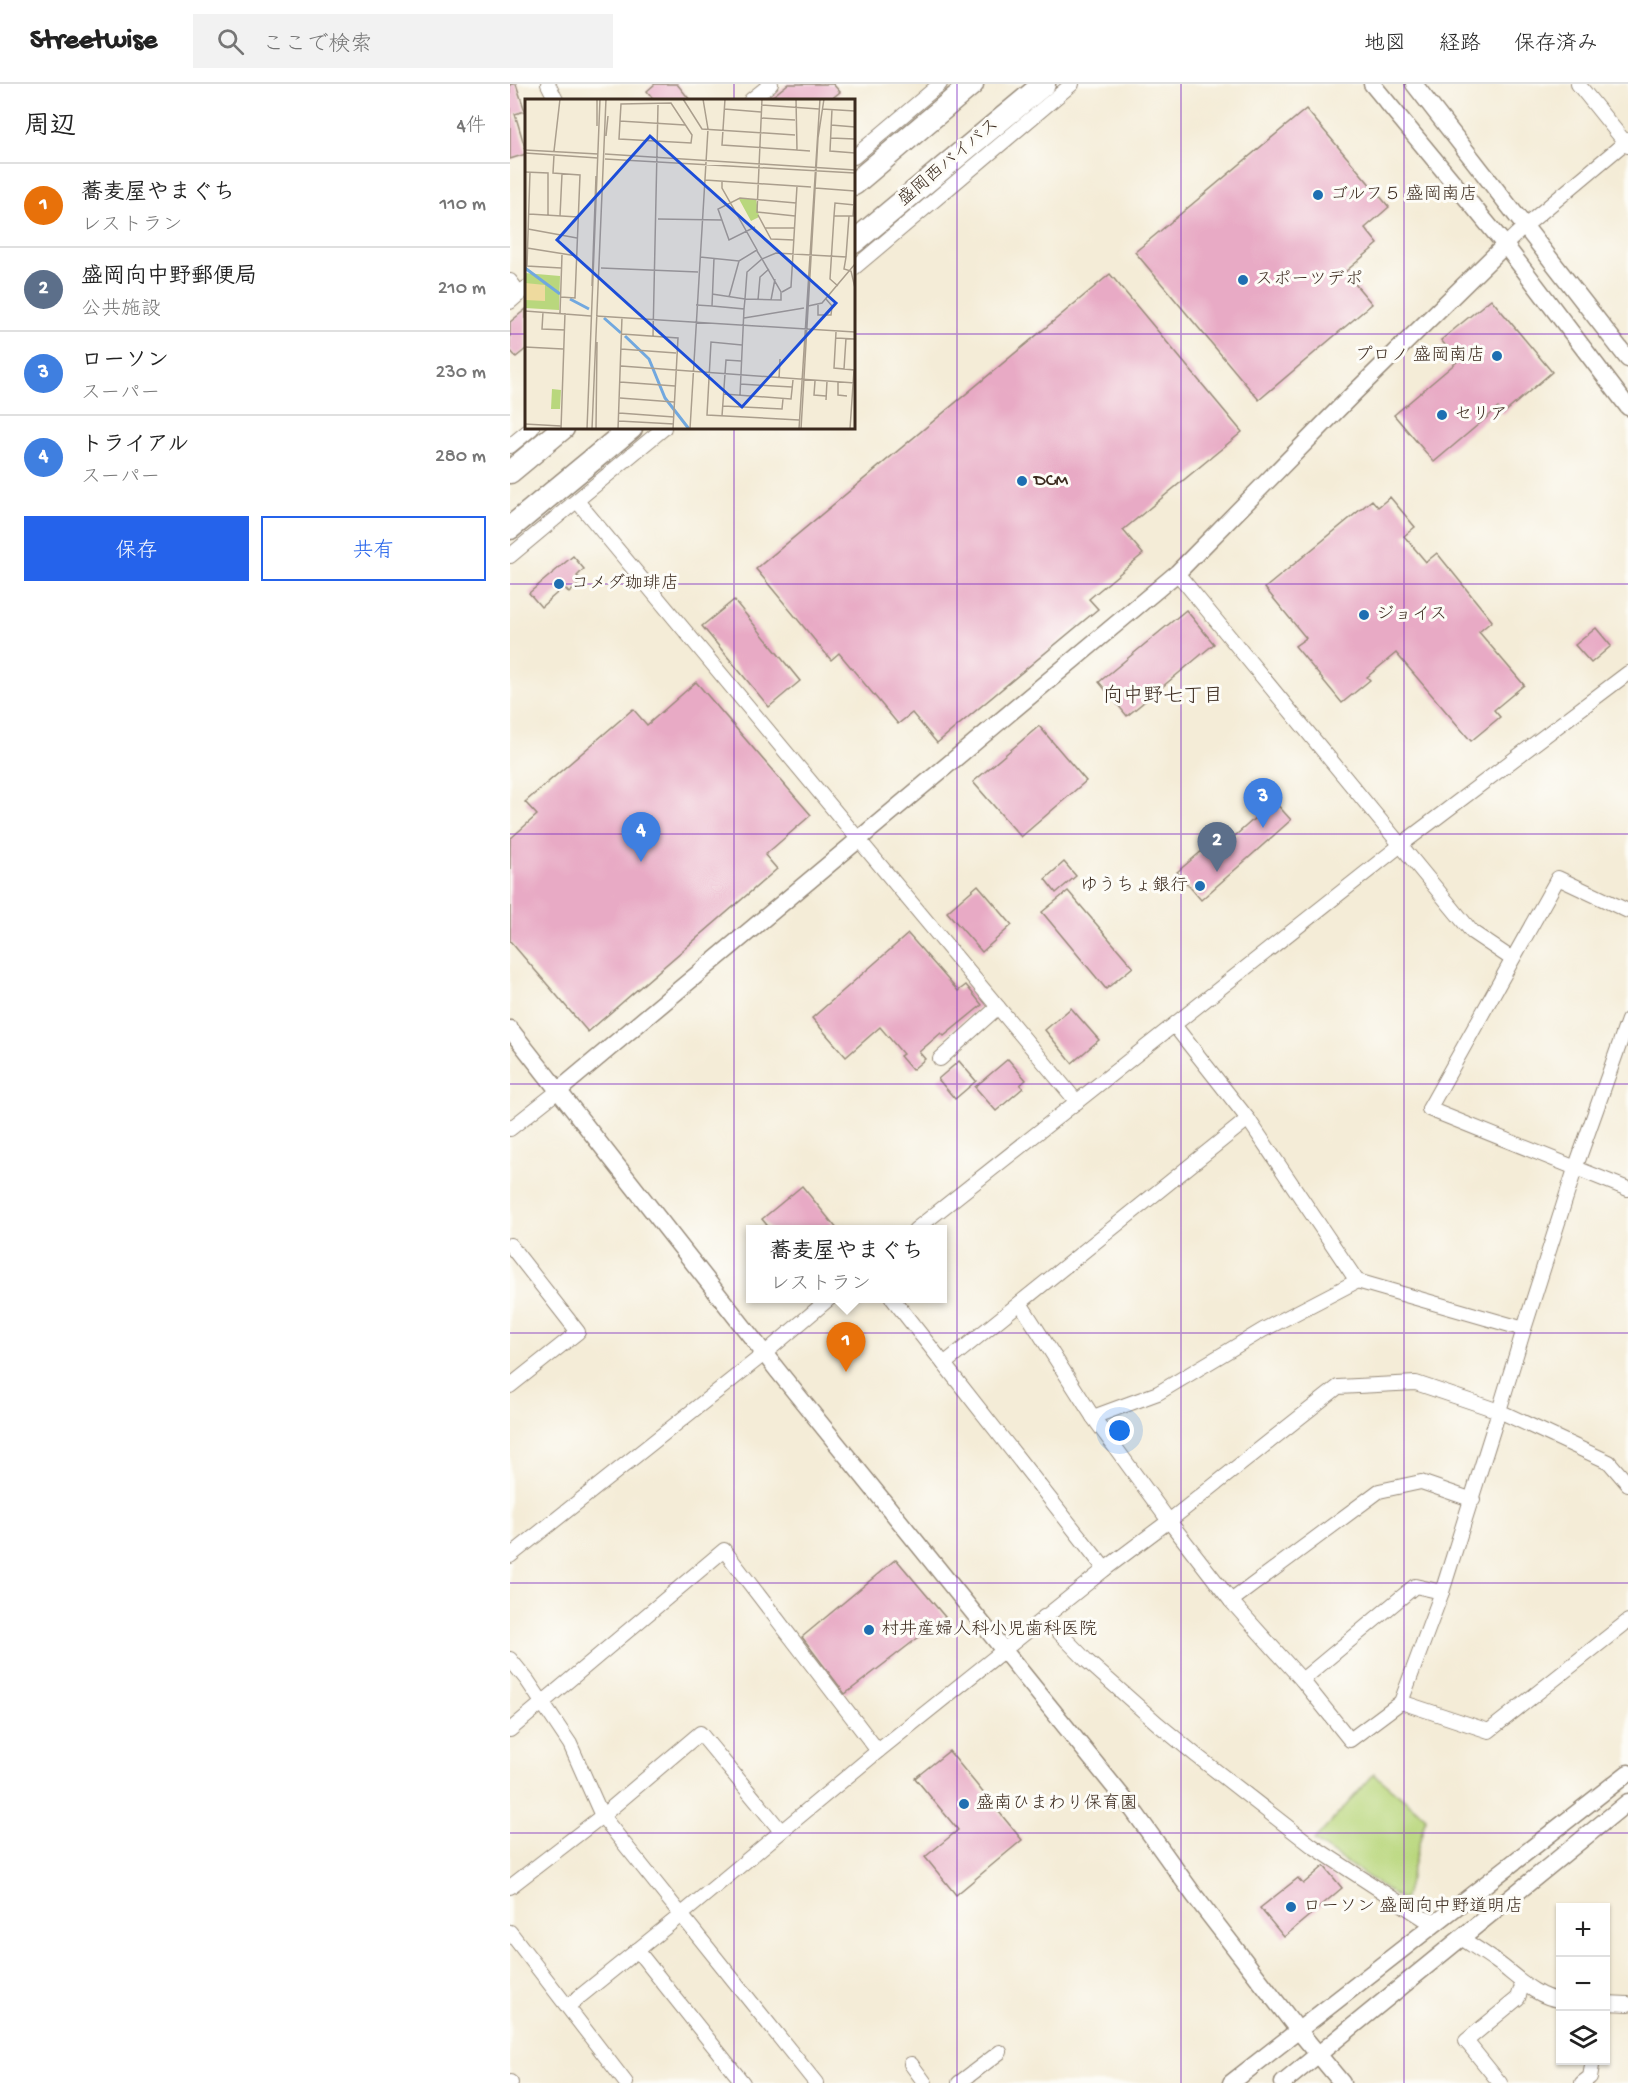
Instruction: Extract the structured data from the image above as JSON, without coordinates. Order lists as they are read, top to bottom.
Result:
{
  "streets": {
    "highway": ["盛岡西バイパス"]
  },
  "districts": ["向中野七丁目"],
  "places": [
    "ゴルフ５ 盛岡南店",
    "スポーツデポ",
    "プロノ 盛岡南店",
    "セリア",
    "DCM",
    "コメダ珈琲店",
    "ジョイス",
    "ゆうちょ銀行",
    "村井産婦人科小児歯科医院",
    "盛南ひまわり保育園",
    "ローソン 盛岡向中野道明店"
  ],
  "page": {
    "header": "Streetwise",
    "search": "ここで検索",
    "nav": ["地図", "経路", "保存済み"],
    "heading": ["周辺", "4件"],
    "list": [
      {
        "mark": "1",
        "name": "蕎麦屋やまぐち",
        "note": "レストラン",
        "value": "110 m"
      },
      {
        "mark": "2",
        "name": "盛岡向中野郵便局",
        "note": "公共施設",
        "value": "210 m"
      },
      {
        "mark": "3",
        "name": "ローソン",
        "note": "スーパー",
        "value": "230 m"
      },
      {
        "mark": "4",
        "name": "トライアル",
        "note": "スーパー",
        "value": "280 m"
      }
    ],
    "buttons": ["保存", "共有"],
    "pins": [
      "3",
      "4",
      "2",
      "1"
    ],
    "popup": ["蕎麦屋やまぐち", "レストラン"],
    "map_buttons": ["+", "−"]
  }
}
